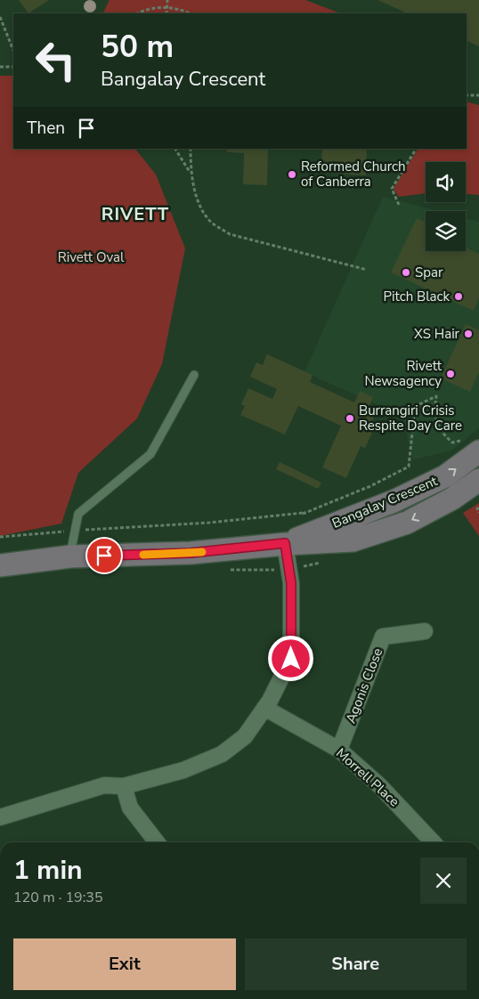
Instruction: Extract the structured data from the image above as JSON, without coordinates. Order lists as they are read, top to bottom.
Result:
{
  "streets": {
    "street": ["Bangalay Crescent", "Agonis Close", "Morrell Place"]
  },
  "crossings": [
    ["Agonis Close", "Morrell Place"]
  ],
  "districts": ["RIVETT"],
  "parks": ["Rivett Oval"],
  "places": [
    "Reformed Church of Canberra",
    "Spar",
    "Pitch Black",
    "XS Hair",
    "Rivett Newsagency",
    "Burrangiri Crisis Respite Day Care"
  ],
  "page": {
    "turn": ["50 m", "Bangalay Crescent"],
    "then": "Then",
    "heading": ["1 min", "120 m · 19:35"],
    "buttons": ["Exit", "Share"]
  }
}
